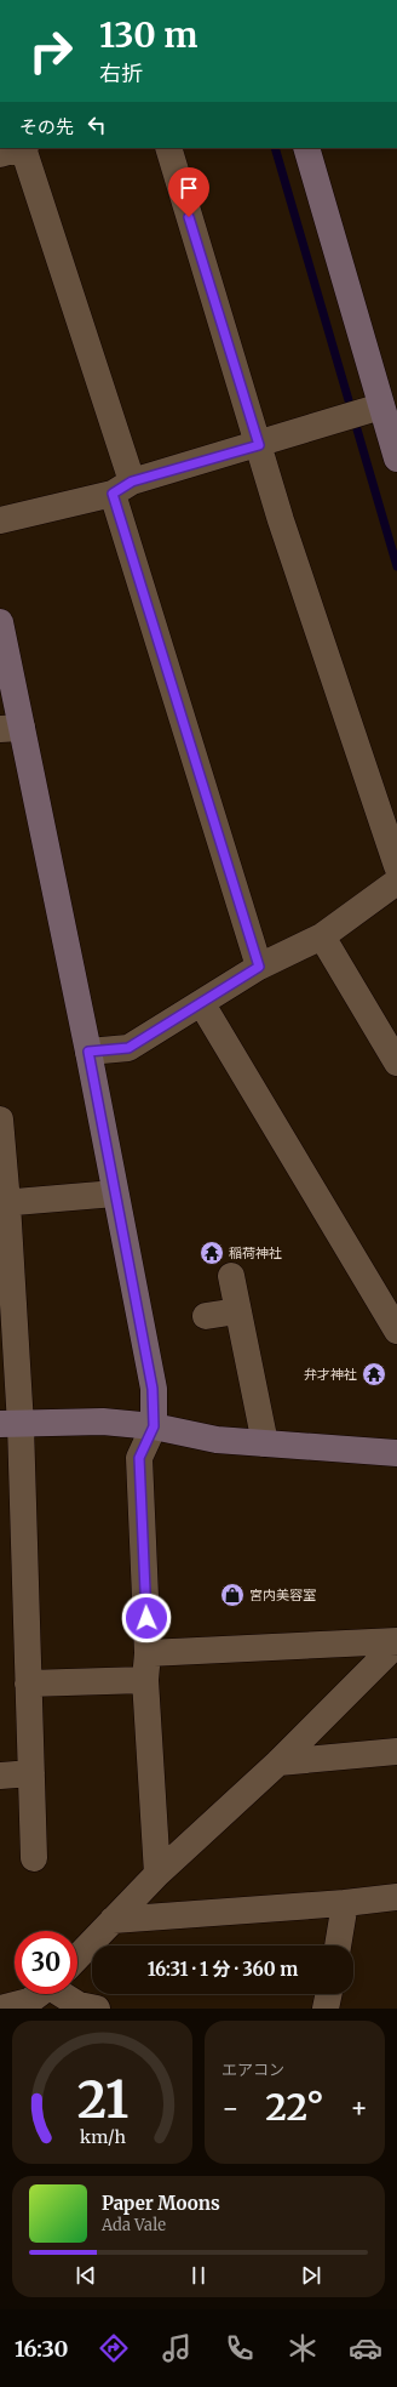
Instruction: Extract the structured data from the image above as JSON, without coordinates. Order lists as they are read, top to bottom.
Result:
{
  "places": {
    "temple": ["稲荷神社", "弁才神社"],
    "shop": ["宮内美容室"]
  },
  "page": {
    "turn": ["130 m", "右折"],
    "then": "その先",
    "limit": "30",
    "trip": "16:31 · 1 分 · 360 m",
    "tile": "エアコン",
    "heat": ["−", "22°", "+"],
    "song": ["Paper Moons", "Ada Vale"],
    "tabs": "16:30",
    "gauge": ["21", "km/h"]
  }
}
